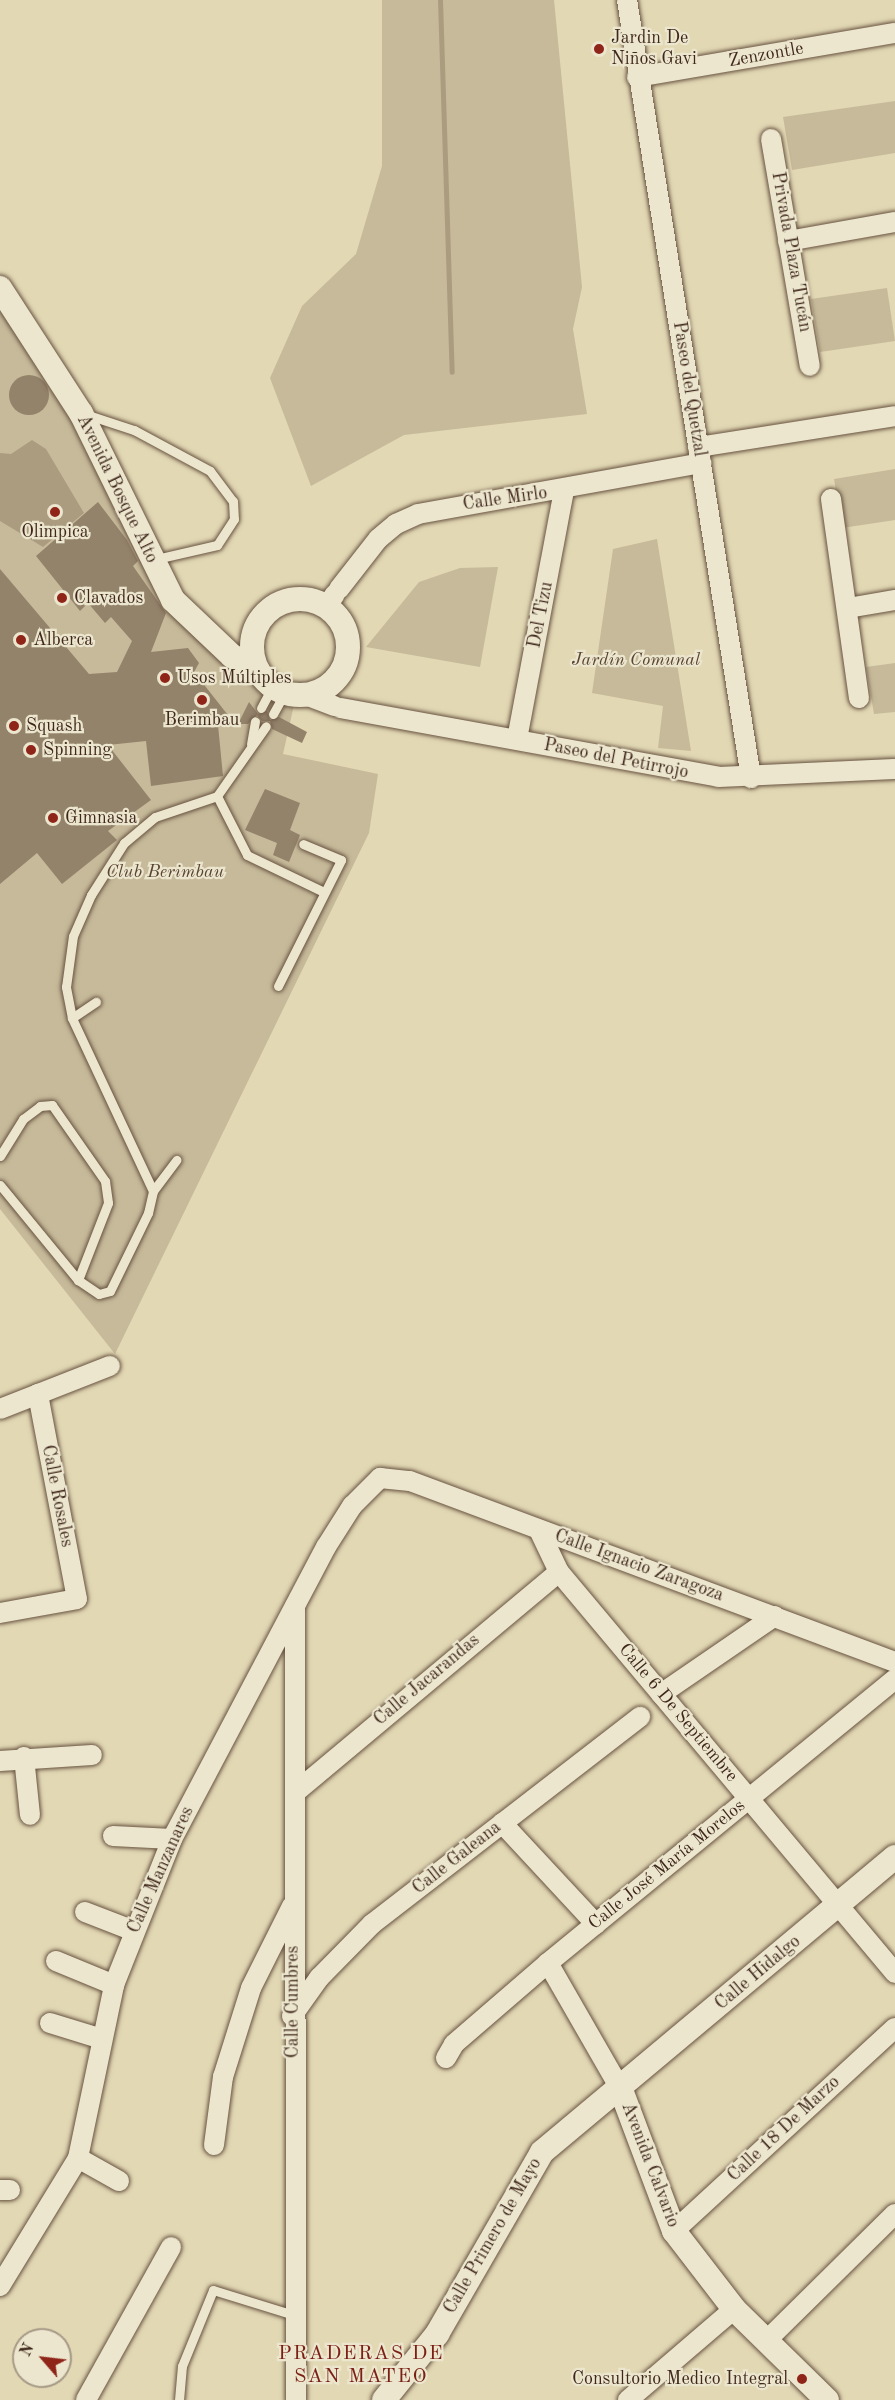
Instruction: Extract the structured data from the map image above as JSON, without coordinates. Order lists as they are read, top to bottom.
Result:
{
  "streets": {
    "street": [
      "Zenzontle",
      "Privada Plaza Tucán",
      "Paseo del Quetzal",
      "Avenida Bosque Alto",
      "Calle Mirlo",
      "Del Tizu",
      "Paseo del Petirrojo",
      "Calle Rosales",
      "Calle Ignacio Zaragoza",
      "Calle Jacarandas",
      "Calle 6 De Septiembre",
      "Calle Galeana",
      "Calle José María Morelos",
      "Calle Manzanares",
      "Calle Hidalgo",
      "Calle Cumbres",
      "Calle 18 De Marzo",
      "Avenida Calvario",
      "Calle Primero de Mayo"
    ]
  },
  "crossings": [
    ["Zenzontle", "Paseo del Quetzal"],
    ["Paseo del Quetzal", "Calle Mirlo"],
    ["Paseo del Quetzal", "Paseo del Petirrojo"],
    ["Avenida Bosque Alto", "Calle Mirlo"],
    ["Avenida Bosque Alto", "Paseo del Petirrojo"],
    ["Calle Mirlo", "Del Tizu"],
    ["Calle Mirlo", "Paseo del Petirrojo"],
    ["Del Tizu", "Paseo del Petirrojo"],
    ["Calle Ignacio Zaragoza", "Calle 6 De Septiembre"],
    ["Calle Ignacio Zaragoza", "Calle Manzanares"],
    ["Calle Jacarandas", "Calle 6 De Septiembre"],
    ["Calle Jacarandas", "Calle Cumbres"],
    ["Calle 6 De Septiembre", "Calle José María Morelos"],
    ["Calle 6 De Septiembre", "Calle Hidalgo"],
    ["Calle Galeana", "Calle Cumbres"],
    ["Calle José María Morelos", "Avenida Calvario"],
    ["Calle Manzanares", "Calle Cumbres"],
    ["Calle Hidalgo", "Avenida Calvario"],
    ["Calle Hidalgo", "Calle Primero de Mayo"],
    ["Calle 18 De Marzo", "Avenida Calvario"],
    ["Avenida Calvario", "Calle Primero de Mayo"]
  ],
  "districts": ["PRADERAS DE SAN MATEO"],
  "parks": ["Jardín Comunal", "Club Berimbau"],
  "places": [
    "Jardin De Niños Gavi",
    "Olimpica",
    "Clavados",
    "Alberca",
    "Usos Múltiples",
    "Berimbau",
    "Squash",
    "Spinning",
    "Gimnasia",
    "Consultorio Medico Integral"
  ],
  "north": "top left"
}
